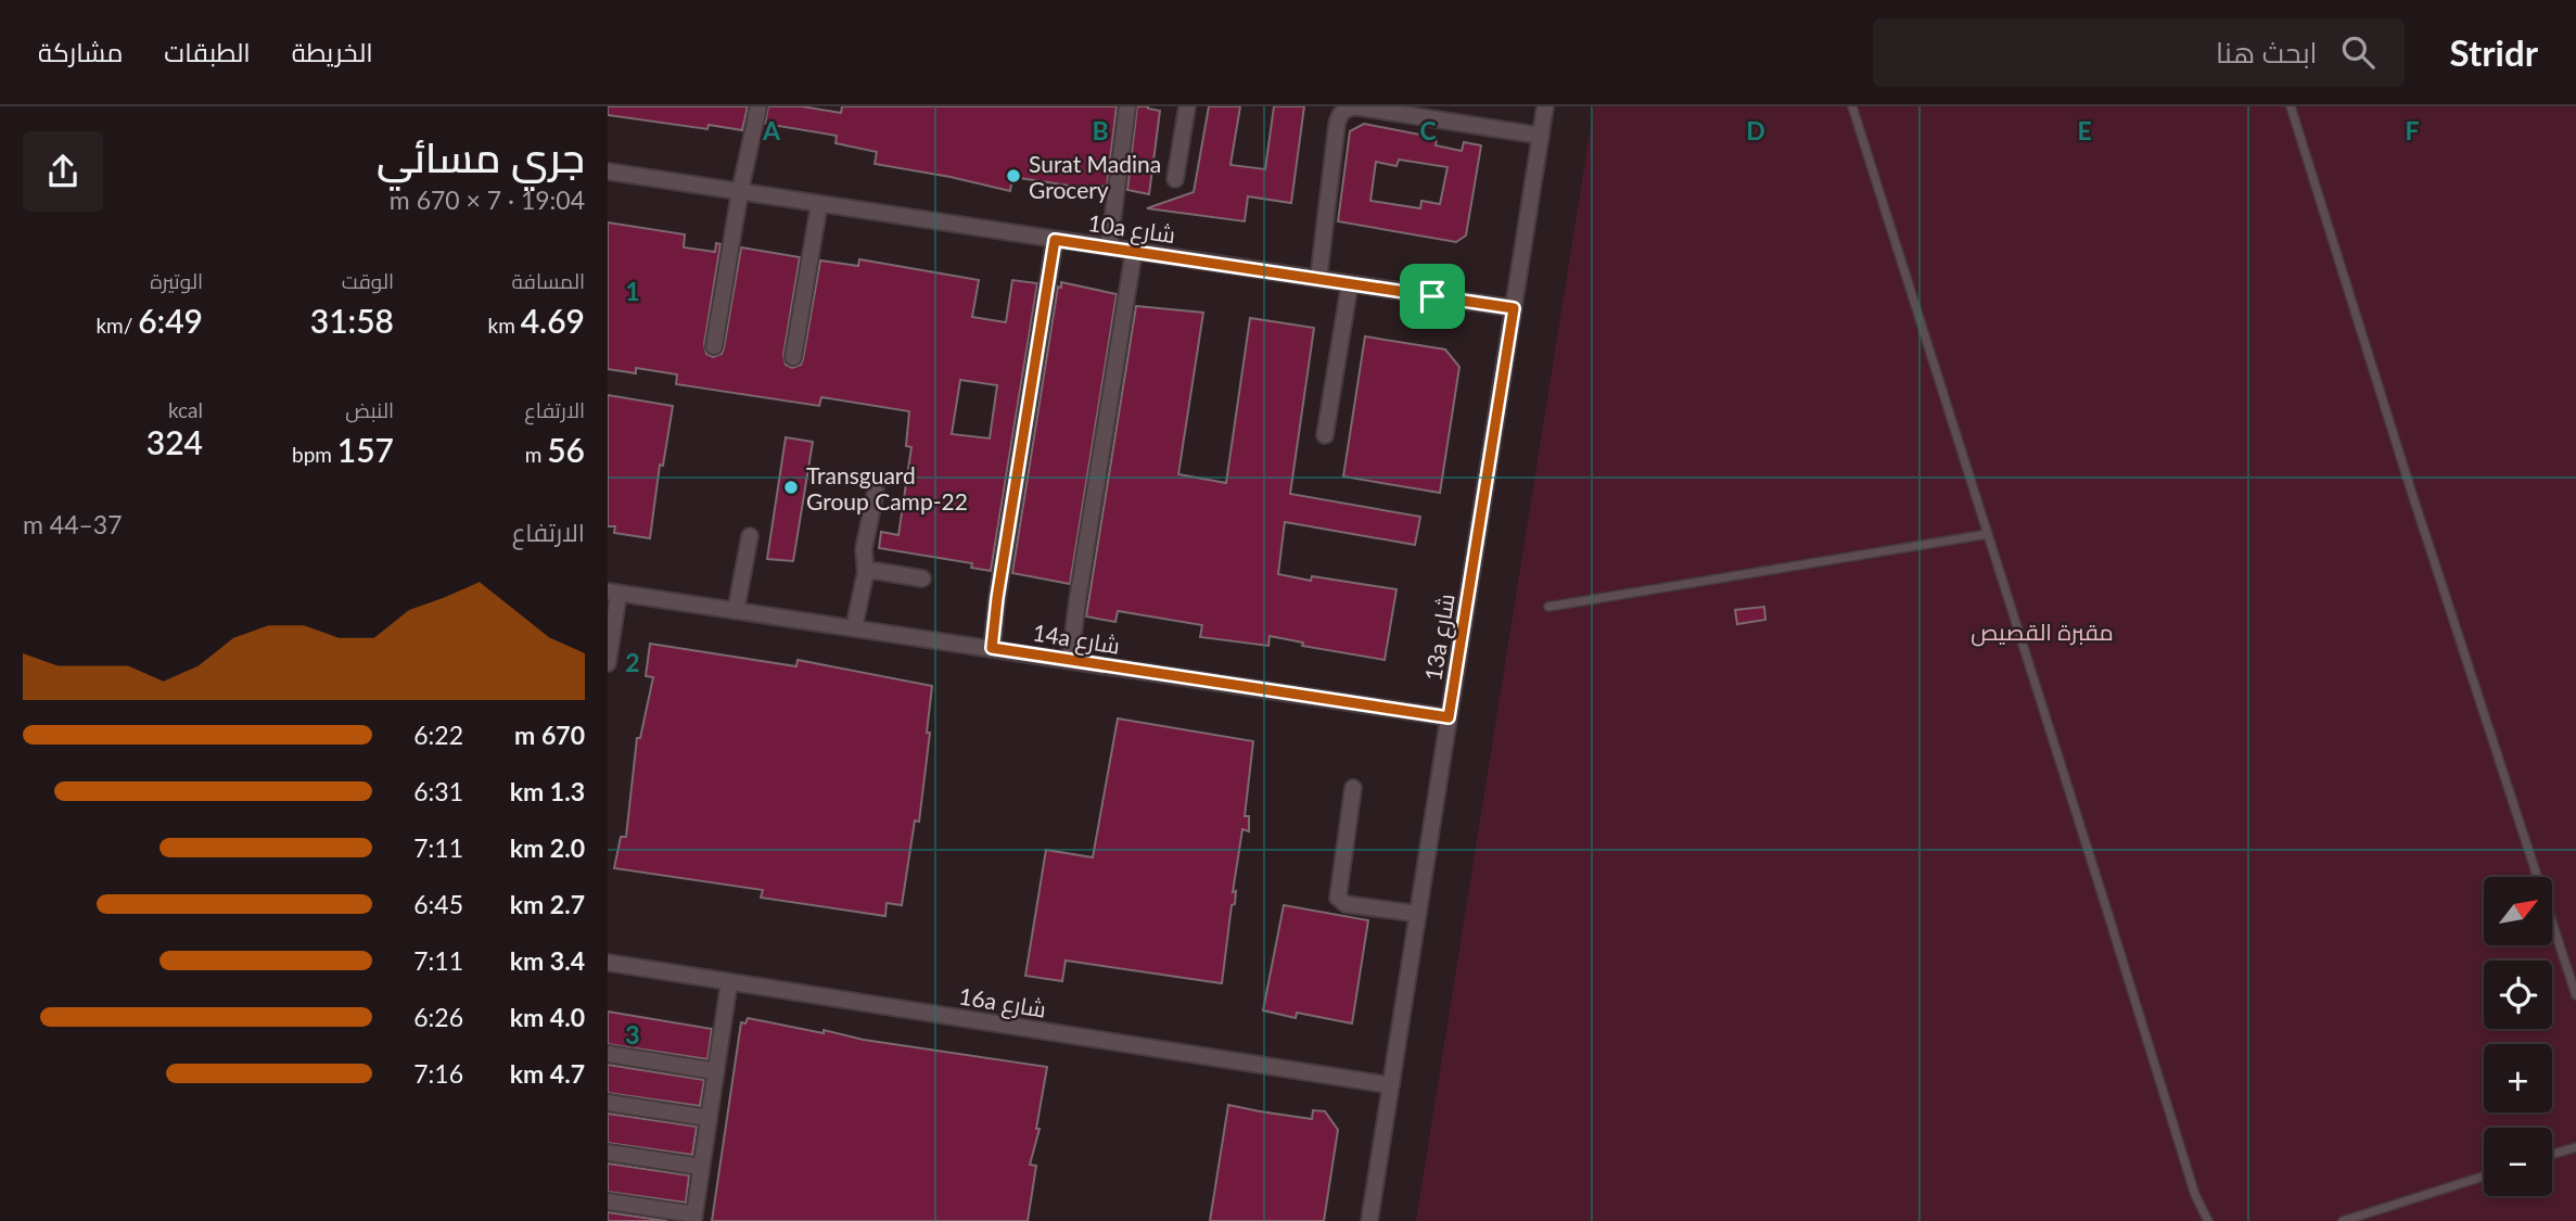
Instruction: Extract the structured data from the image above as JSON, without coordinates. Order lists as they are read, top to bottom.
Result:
{
  "streets": {
    "street": [
      "10a شارع",
      "13a شارع",
      "14a شارع",
      "16a شارع"
    ]
  },
  "crossings": [
    ["10a شارع", "13a شارع"],
    ["13a شارع", "14a شارع"],
    ["13a شارع", "16a شارع"]
  ],
  "parks": ["مقبرة القصيص"],
  "places": ["Surat Madina Grocery", "Transguard Group Camp-22"],
  "north": "top right",
  "page": {
    "header": "Stridr",
    "search": "ابحث هنا",
    "nav": ["الخريطة", "الطبقات", "مشاركة"],
    "heading": ["جري مسائي", "19:04 · 7 × 670 m"],
    "stats": [
      ["المسافة", "4.69 km"],
      ["الوقت", "31:58"],
      ["الوتيرة", "6:49 /km"],
      ["الارتفاع", "56 m"],
      ["النبض", "157 bpm"],
      ["kcal", "324"]
    ],
    "chart": ["الارتفاع", "37–44 m"],
    "list": [
      {
        "name": "670 m",
        "note": "6:22"
      },
      {
        "name": "1.3 km",
        "note": "6:31"
      },
      {
        "name": "2.0 km",
        "note": "7:11"
      },
      {
        "name": "2.7 km",
        "note": "6:45"
      },
      {
        "name": "3.4 km",
        "note": "7:11"
      },
      {
        "name": "4.0 km",
        "note": "6:26"
      },
      {
        "name": "4.7 km",
        "note": "7:16"
      }
    ],
    "map_buttons": ["+", "−"]
  },
  "grid": {
    "columns": [
      "A",
      "B",
      "C",
      "D",
      "E",
      "F"
    ],
    "rows": ["1", "2", "3"]
  }
}
